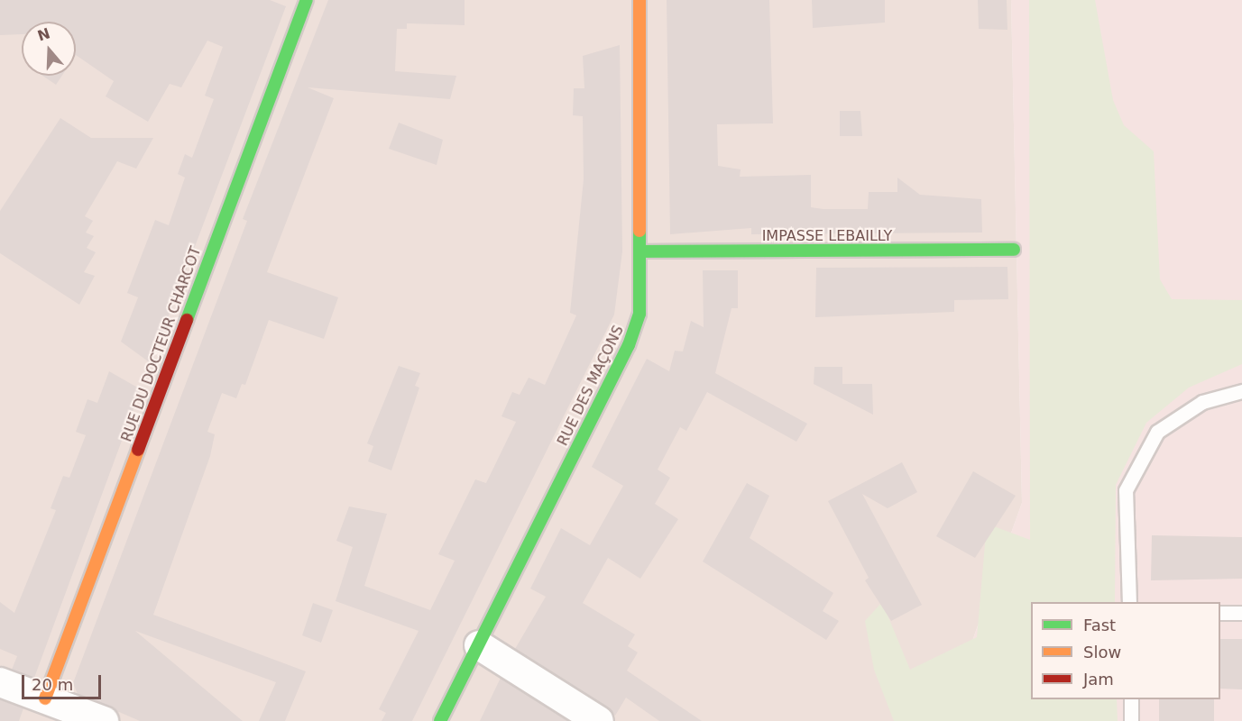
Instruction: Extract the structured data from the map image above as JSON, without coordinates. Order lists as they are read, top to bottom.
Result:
{
  "streets": {
    "street": ["IMPASSE LEBAILLY", "RUE DU DOCTEUR CHARCOT", "RUE DES MAÇONS"]
  },
  "crossings": [
    ["IMPASSE LEBAILLY", "RUE DES MAÇONS"]
  ],
  "legend": ["Fast", "Slow", "Jam"],
  "scale_bar": "20 m",
  "north": "top"
}
